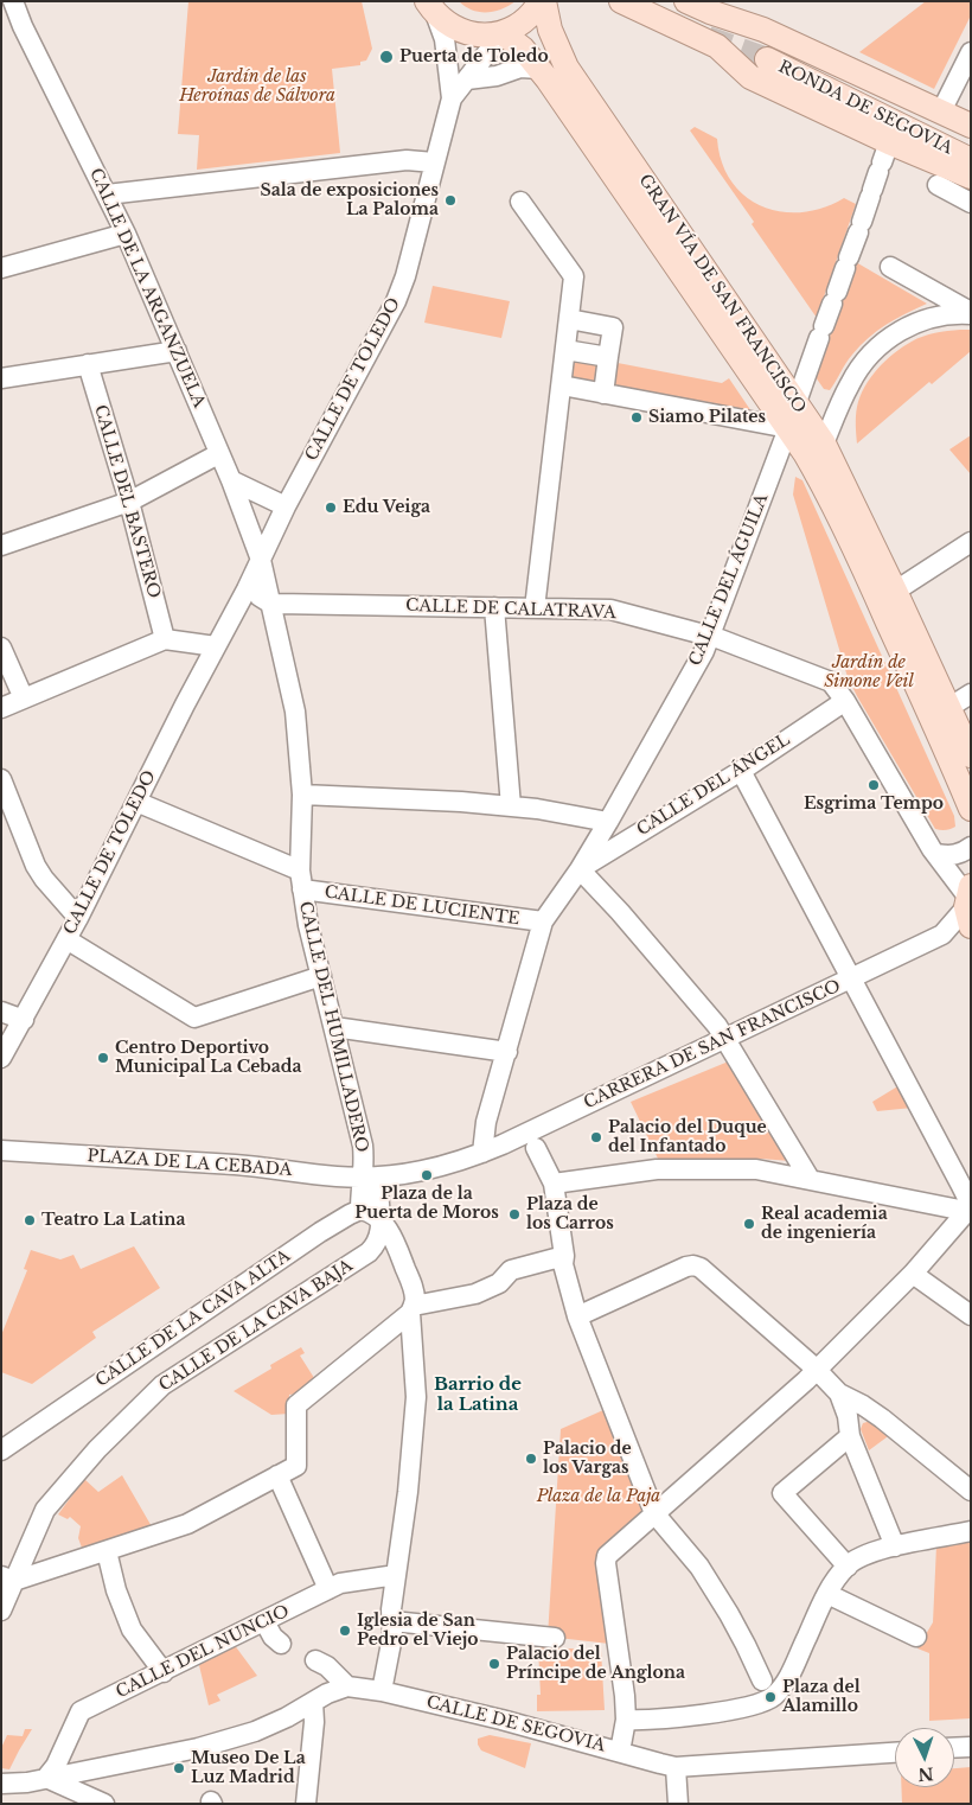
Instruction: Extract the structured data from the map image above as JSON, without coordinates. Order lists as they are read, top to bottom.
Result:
{
  "streets": {
    "main road": ["RONDA DE SEGOVIA", "GRAN VÍA DE SAN FRANCISCO"],
    "street": [
      "CALLE DE LA ARGANZUELA",
      "CALLE DE TOLEDO",
      "CALLE DEL BASTERO",
      "CALLE DEL ÁGUILA",
      "CALLE DE CALATRAVA",
      "CALLE DEL ÁNGEL",
      "CALLE DE LUCIENTE",
      "CALLE DEL HUMILLADERO",
      "CARRERA DE SAN FRANCISCO",
      "PLAZA DE LA CEBADA",
      "CALLE DE LA CAVA ALTA",
      "CALLE DE LA CAVA BAJA",
      "CALLE DEL NUNCIO",
      "CALLE DE SEGOVIA"
    ]
  },
  "crossings": [
    ["CALLE DE LA ARGANZUELA", "CALLE DE TOLEDO"],
    ["CALLE DE LA ARGANZUELA", "CALLE DEL HUMILLADERO"],
    ["GRAN VÍA DE SAN FRANCISCO", "CALLE DE TOLEDO"],
    ["GRAN VÍA DE SAN FRANCISCO", "CALLE DEL ÁGUILA"],
    ["CALLE DE TOLEDO", "CALLE DE CALATRAVA"],
    ["CALLE DE TOLEDO", "CALLE DE LUCIENTE"],
    ["CALLE DE TOLEDO", "CALLE DEL HUMILLADERO"],
    ["CALLE DEL ÁGUILA", "CALLE DE CALATRAVA"],
    ["CALLE DEL ÁGUILA", "CALLE DEL ÁNGEL"],
    ["CALLE DEL ÁGUILA", "CALLE DE LUCIENTE"],
    ["CALLE DEL ÁGUILA", "CARRERA DE SAN FRANCISCO"],
    ["CALLE DE CALATRAVA", "CALLE DEL ÁNGEL"],
    ["CALLE DE CALATRAVA", "CALLE DEL HUMILLADERO"],
    ["CALLE DE CALATRAVA", "CARRERA DE SAN FRANCISCO"],
    ["CALLE DE LUCIENTE", "CALLE DEL HUMILLADERO"],
    ["CALLE DEL HUMILLADERO", "PLAZA DE LA CEBADA"],
    ["CALLE DEL NUNCIO", "CALLE DE SEGOVIA"]
  ],
  "districts": ["Barrio de la Latina"],
  "parks": ["Jardín de las Heroínas de Sálvora", "Jardín de Simone Veil", "Plaza de la Paja"],
  "places": [
    "Puerta de Toledo",
    "Sala de exposiciones La Paloma",
    "Siamo Pilates",
    "Edu Veiga",
    "Esgrima Tempo",
    "Centro Deportivo Municipal La Cebada",
    "Palacio del Duque del Infantado",
    "Plaza de la Puerta de Moros",
    "Plaza de los Carros",
    "Teatro La Latina",
    "Real academia de ingeniería",
    "Palacio de los Vargas",
    "Iglesia de San Pedro el Viejo",
    "Palacio del Príncipe de Anglona",
    "Plaza del Alamillo",
    "Museo De La Luz Madrid"
  ],
  "north": "bottom"
}
